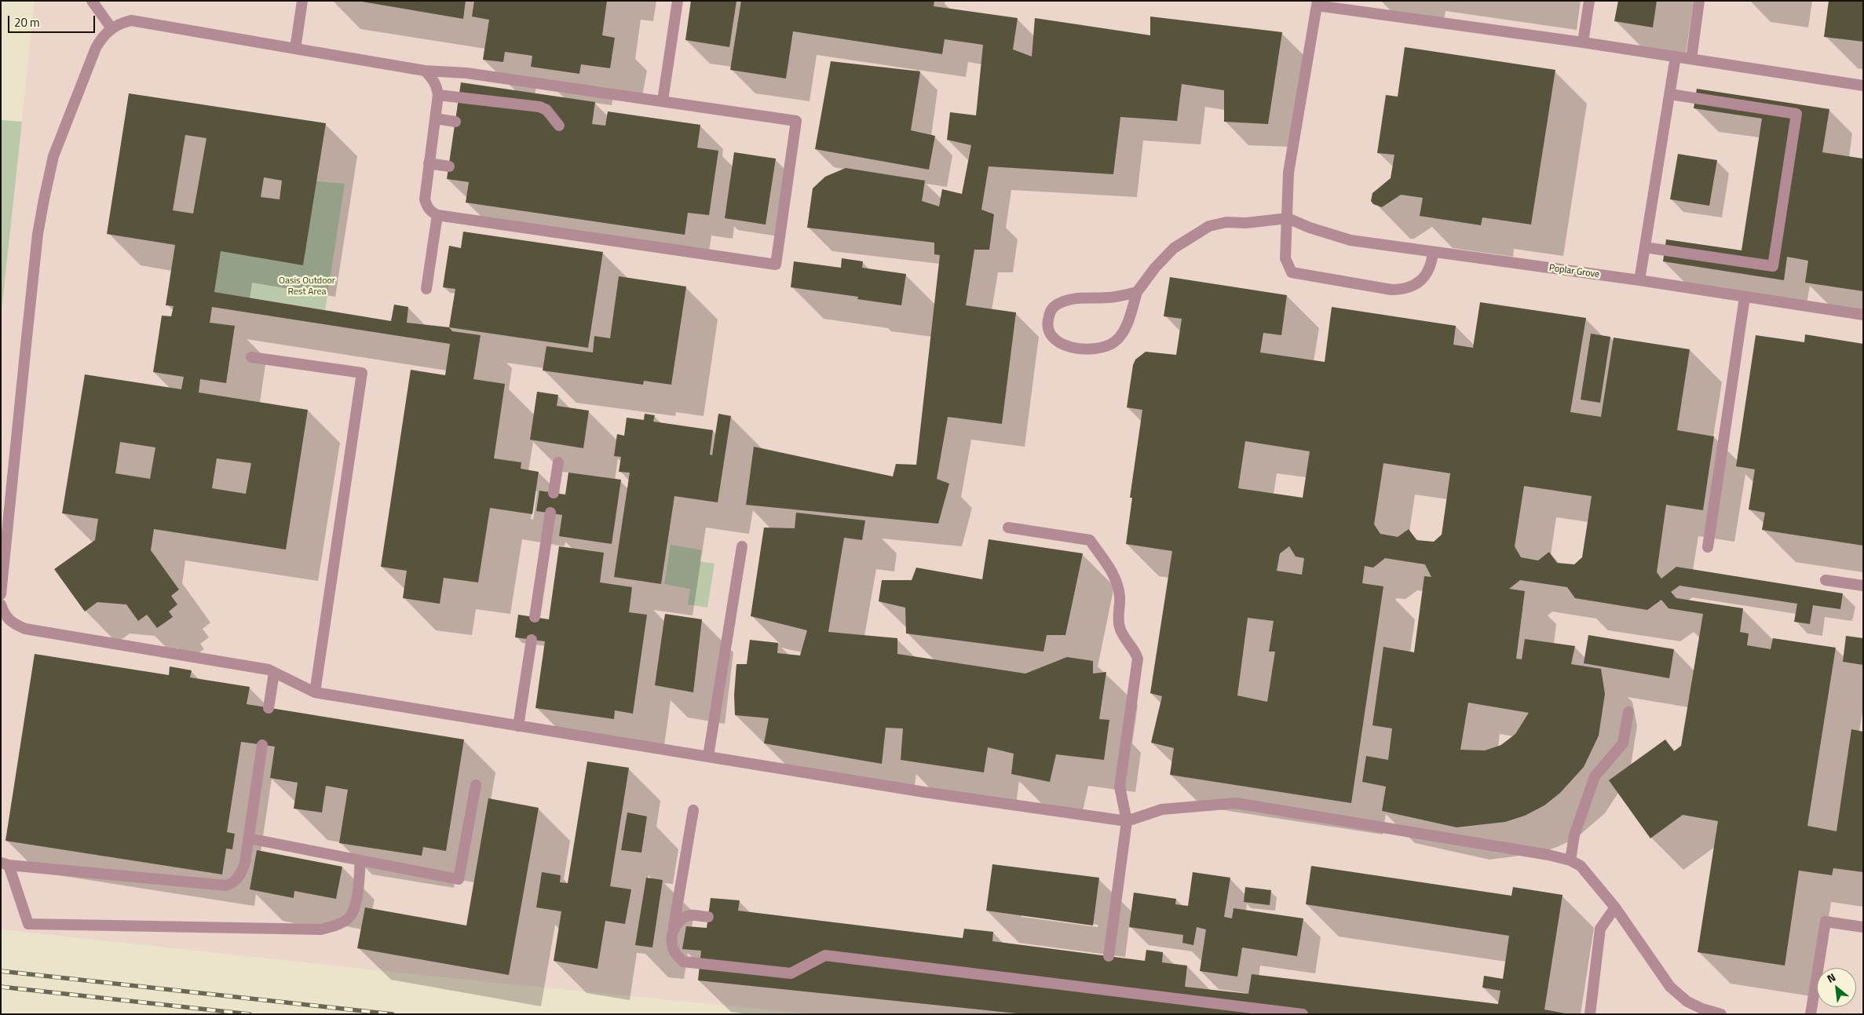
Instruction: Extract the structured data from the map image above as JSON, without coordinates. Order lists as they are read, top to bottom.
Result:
{
  "streets": {
    "lane": ["Poplar Grove"]
  },
  "parks": ["Oasis Outdoor Rest Area"],
  "scale_bar": "20 m",
  "north": "top left"
}
